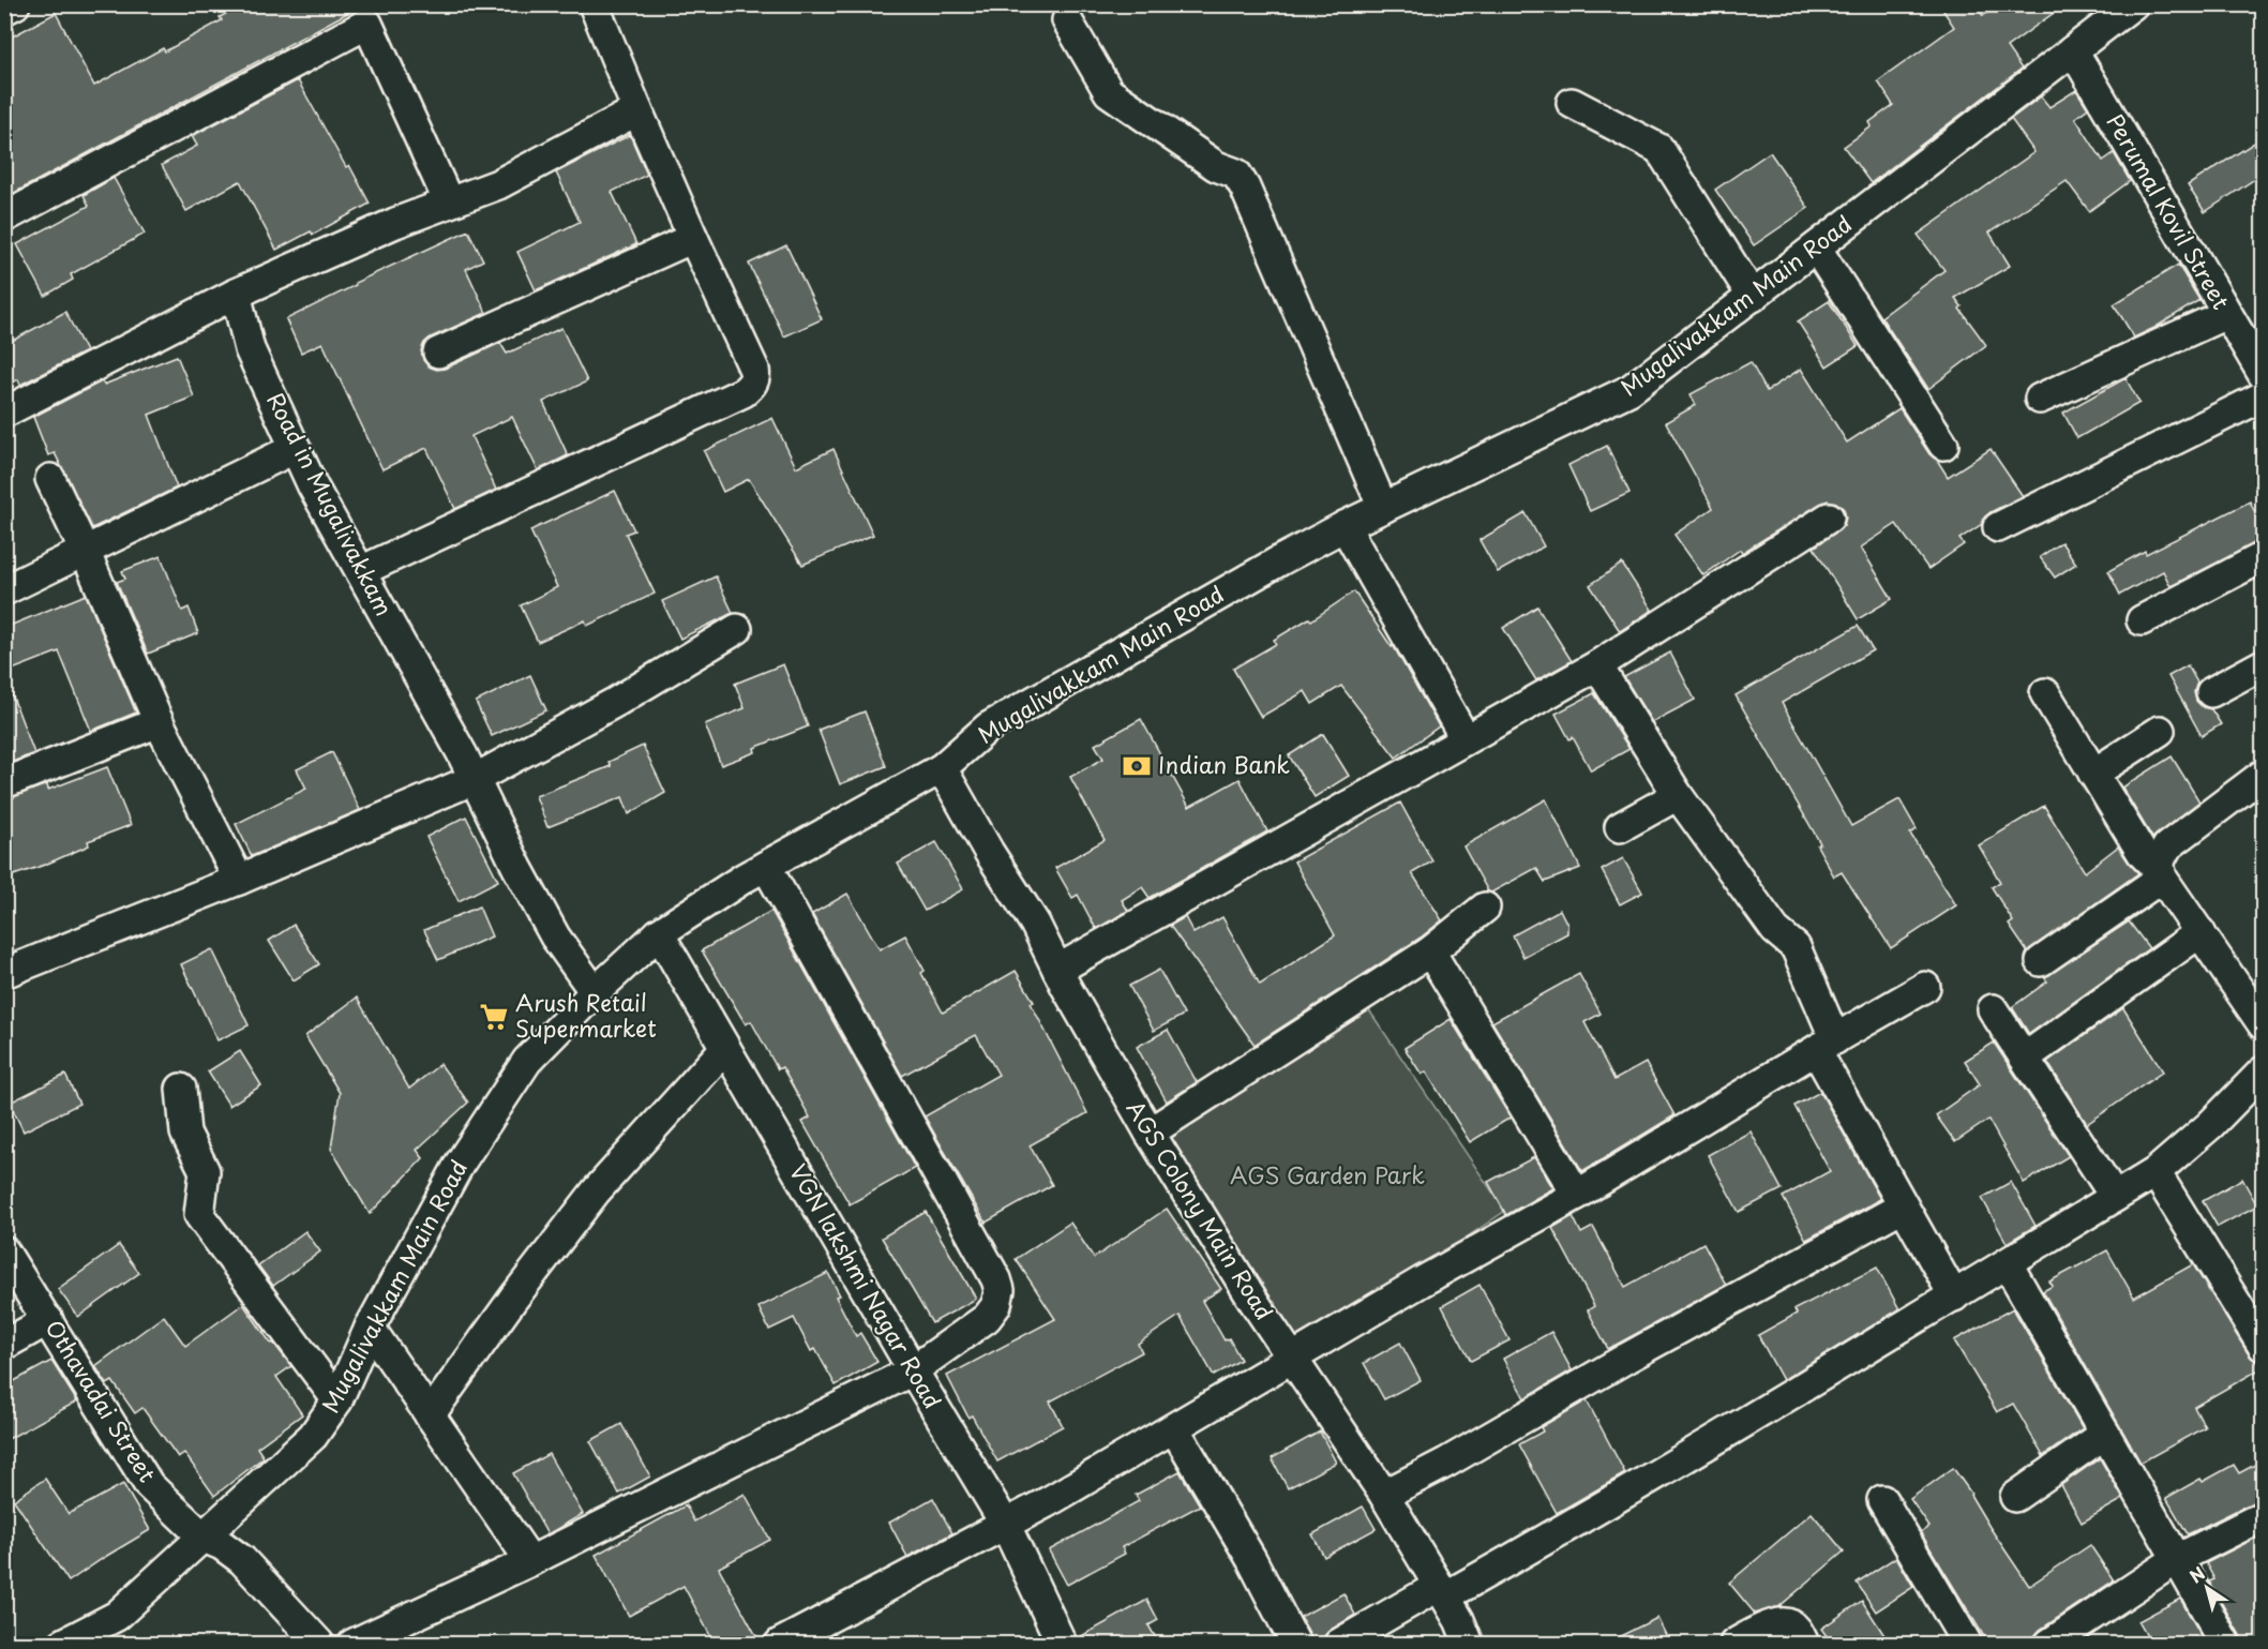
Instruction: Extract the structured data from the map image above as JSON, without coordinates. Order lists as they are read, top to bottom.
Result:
{
  "streets": {
    "street": [
      "Perumal Kovil Street",
      "Mugalivakkam Main Road",
      "Road in Mugalivakkam",
      "AGS Colony Main Road",
      "VGN lakshmi Nagar Road",
      "Othavadai Street"
    ]
  },
  "crossings": [
    ["Perumal Kovil Street", "Mugalivakkam Main Road"],
    ["Mugalivakkam Main Road", "Road in Mugalivakkam"],
    ["Mugalivakkam Main Road", "AGS Colony Main Road"],
    ["Mugalivakkam Main Road", "VGN lakshmi Nagar Road"],
    ["Mugalivakkam Main Road", "Othavadai Street"]
  ],
  "parks": ["AGS Garden Park"],
  "places": {
    "bank": ["Indian Bank"],
    "supermarket": ["Arush Retail Supermarket"]
  },
  "north": "top left"
}
